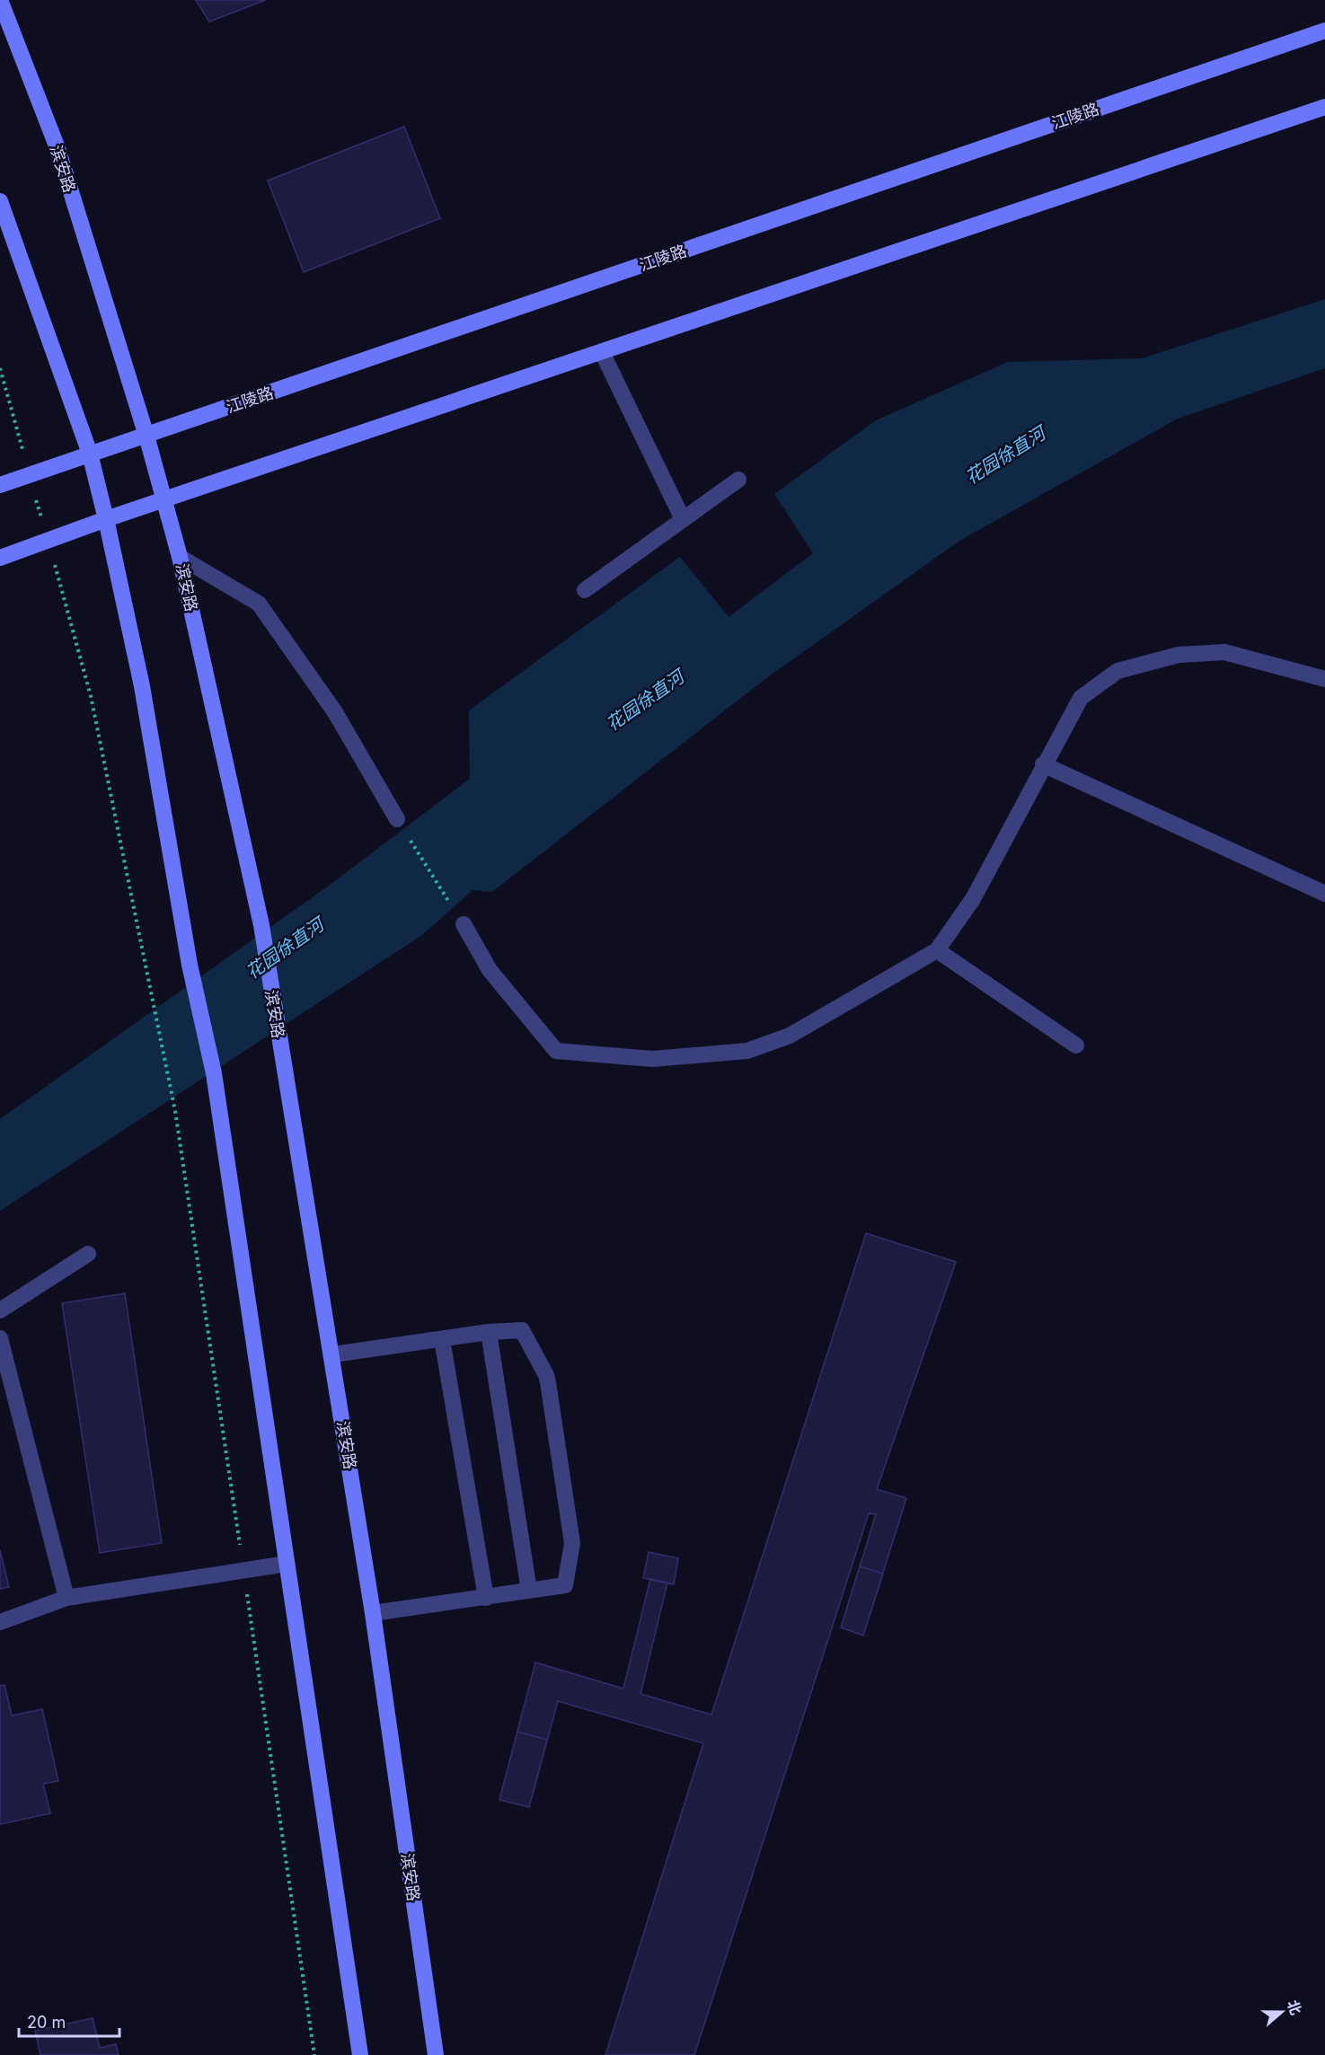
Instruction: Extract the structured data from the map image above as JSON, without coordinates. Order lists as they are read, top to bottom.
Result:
{
  "streets": {
    "main road": ["江陵路", "滨安路"]
  },
  "crossings": [
    ["江陵路", "滨安路"]
  ],
  "water": ["花园徐直河"],
  "scale_bar": "20 m",
  "north": "right"
}
